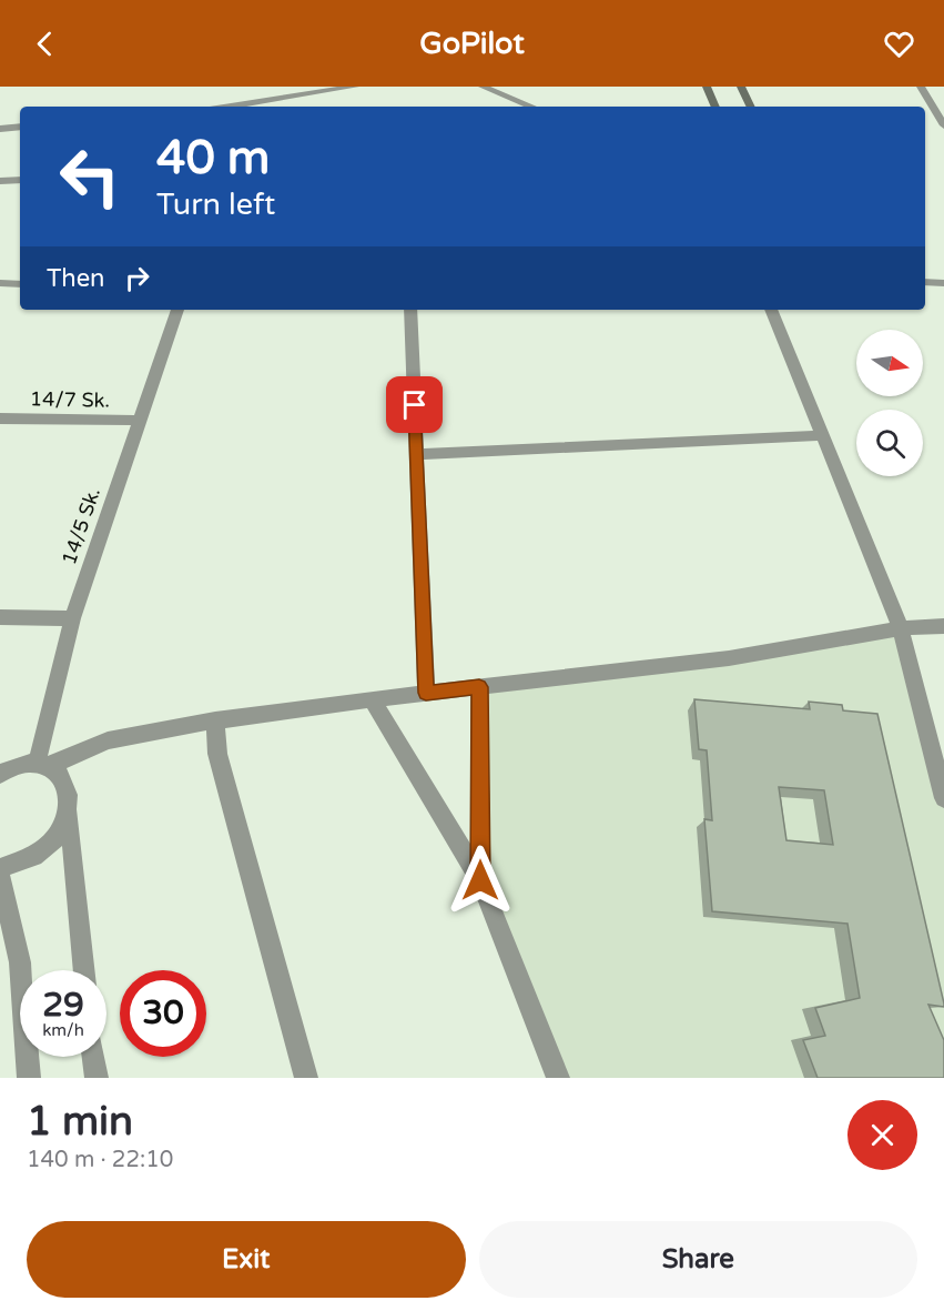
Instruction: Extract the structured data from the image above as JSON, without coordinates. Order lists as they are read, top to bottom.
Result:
{
  "streets": {
    "street": ["14/7 Sk.", "14/5 Sk."]
  },
  "crossings": [
    ["14/7 Sk.", "14/5 Sk."]
  ],
  "north": "right",
  "page": {
    "header": "GoPilot",
    "turn": ["40 m", "Turn left"],
    "then": "Then",
    "speed": "29 km/h",
    "limit": "30",
    "heading": ["1 min", "140 m · 22:10"],
    "buttons": ["Exit", "Share"]
  }
}
